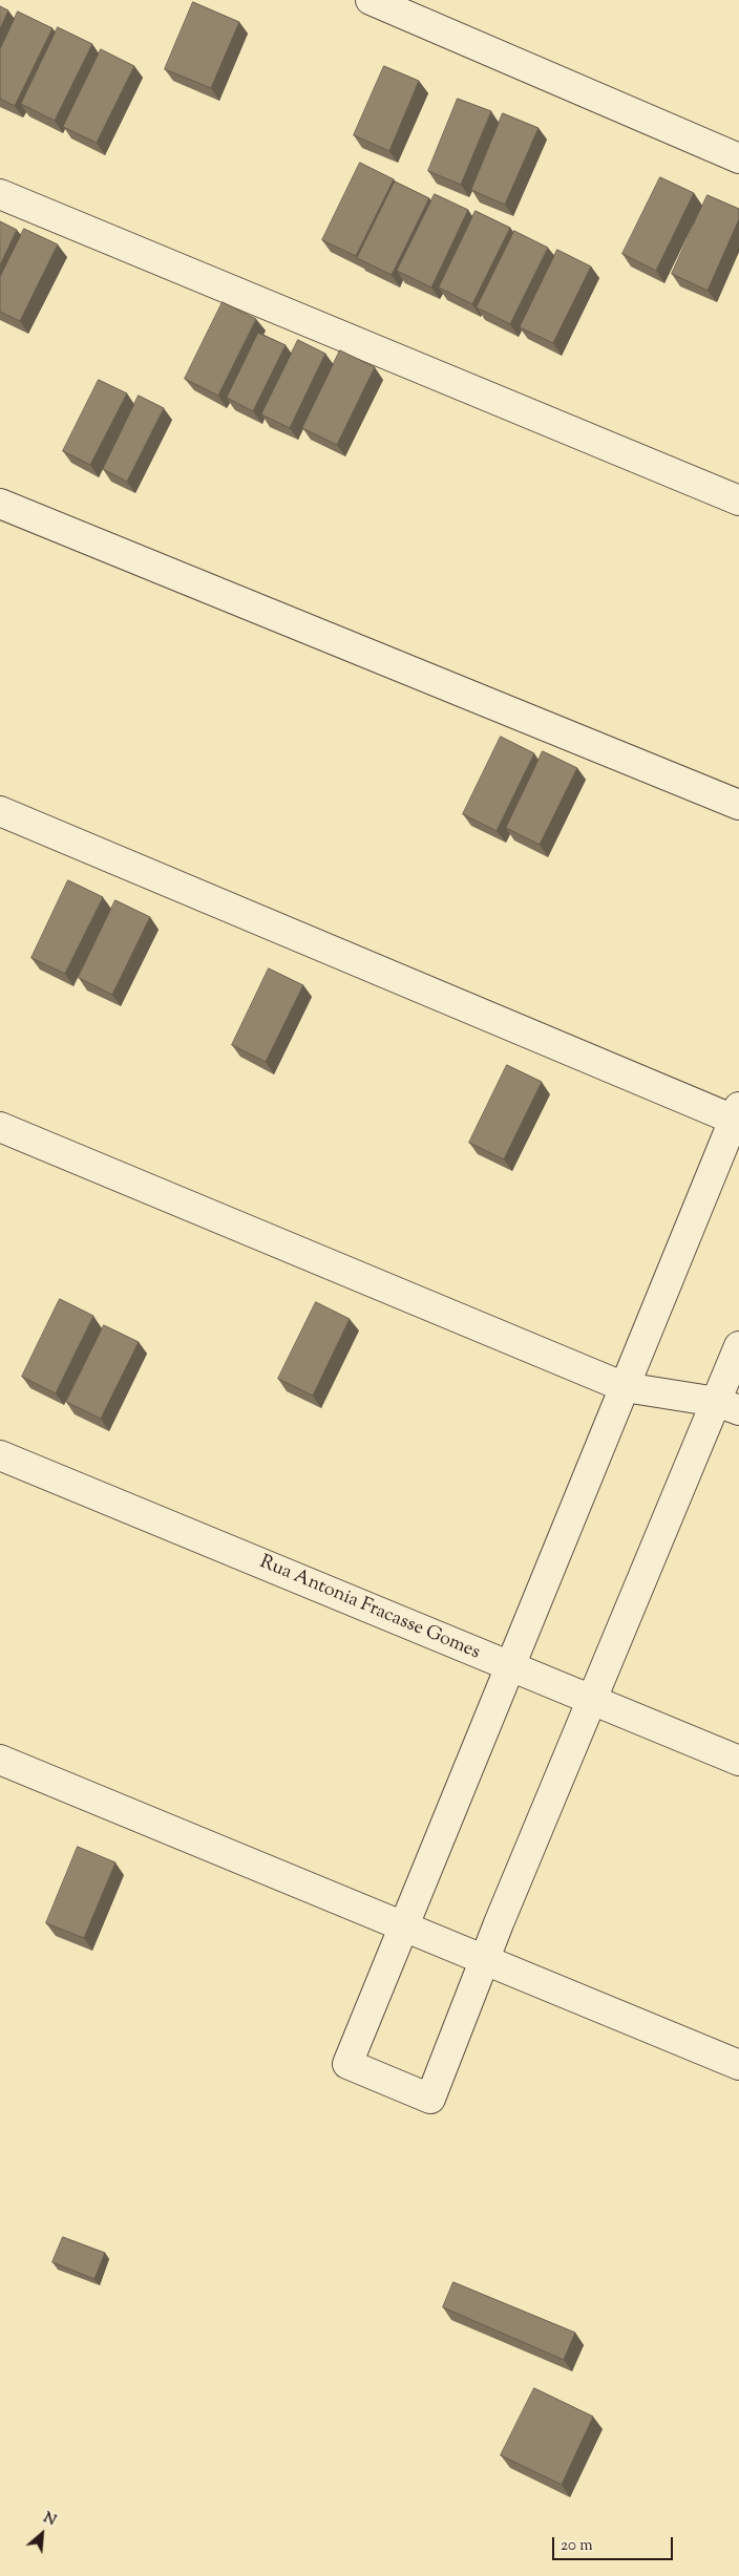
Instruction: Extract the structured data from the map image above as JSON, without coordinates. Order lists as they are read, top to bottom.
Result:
{
  "streets": {
    "street": ["Rua Antonia Fracasse Gomes"]
  },
  "scale_bar": "20 m",
  "north": "top right"
}
